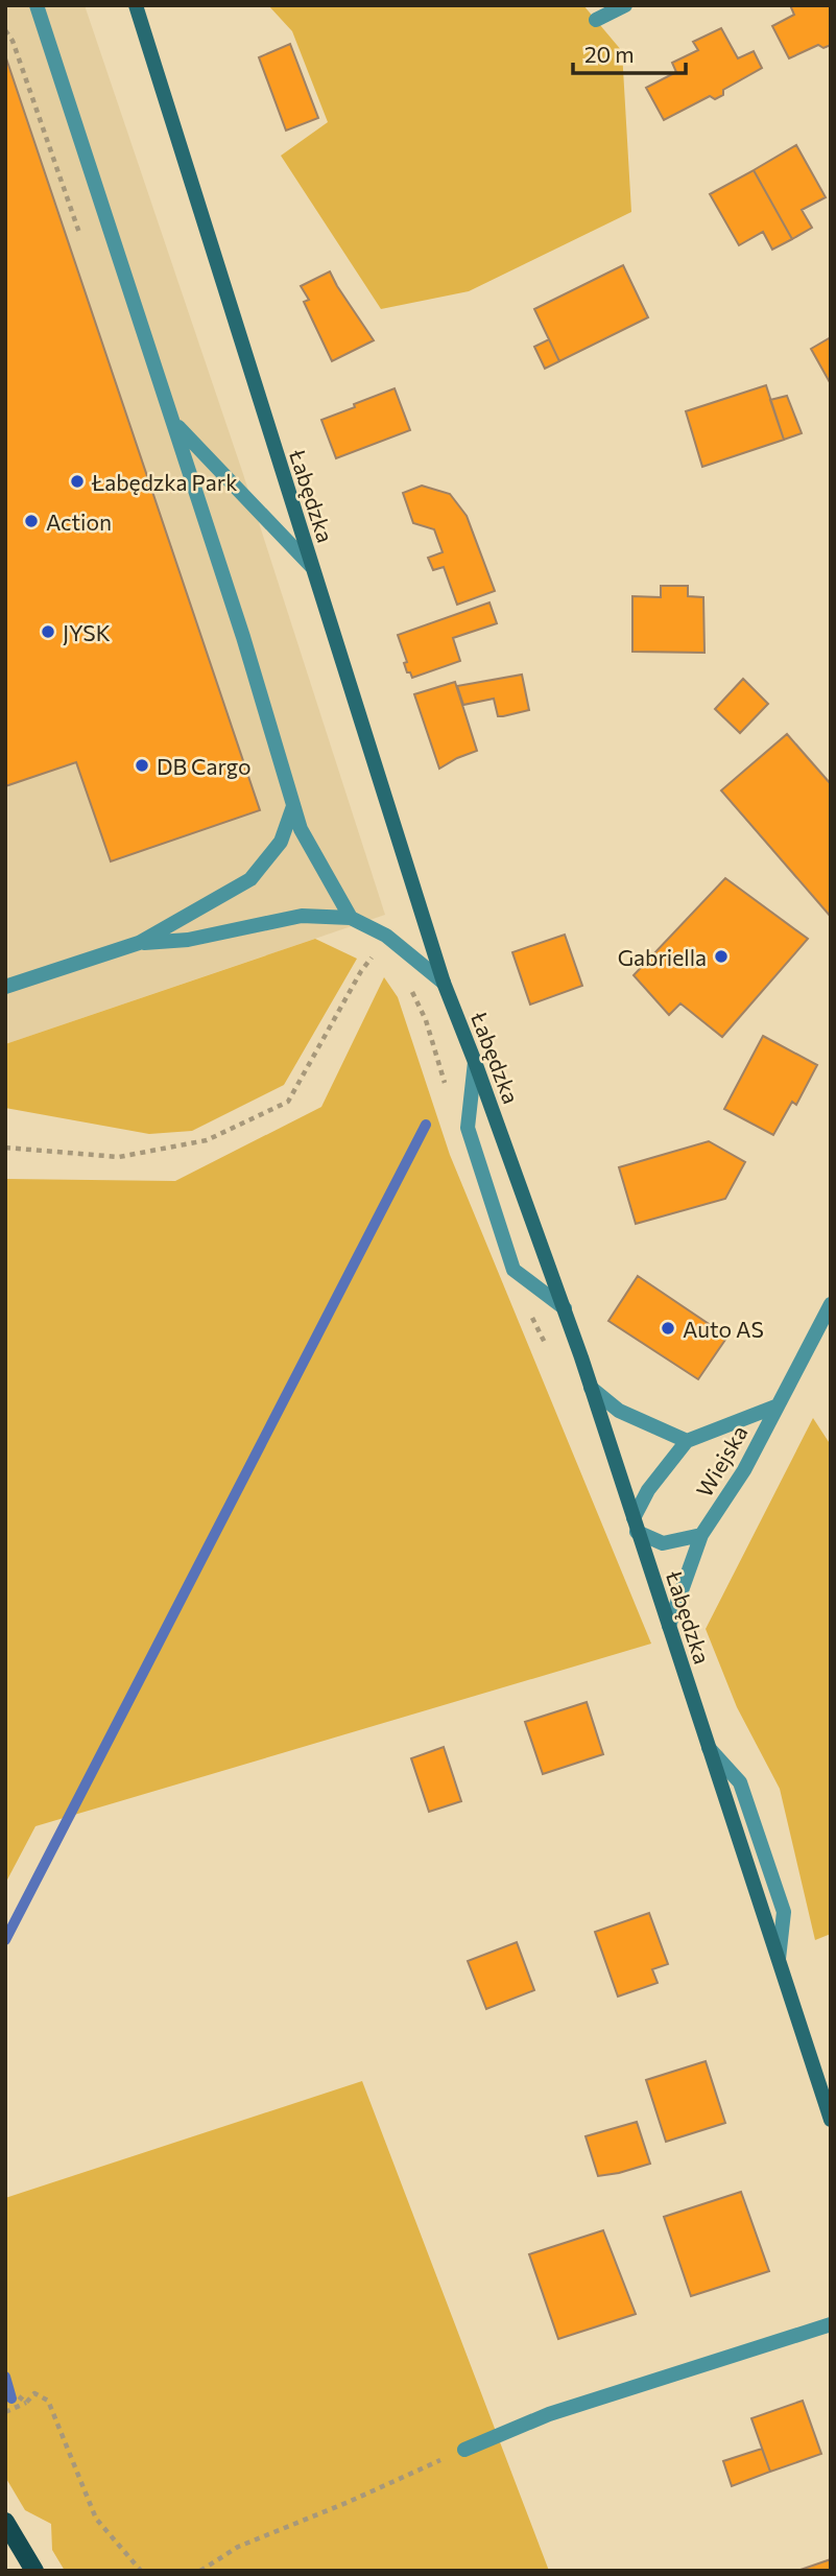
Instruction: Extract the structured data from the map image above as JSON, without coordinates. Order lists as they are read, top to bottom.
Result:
{
  "streets": {
    "street": ["Łabędzka", "Wiejska"]
  },
  "crossings": [
    ["Łabędzka", "Wiejska"]
  ],
  "places": [
    "Łabędzka Park",
    "Action",
    "JYSK",
    "DB Cargo",
    "Gabriella",
    "Auto AS"
  ],
  "scale_bar": "20 m"
}
